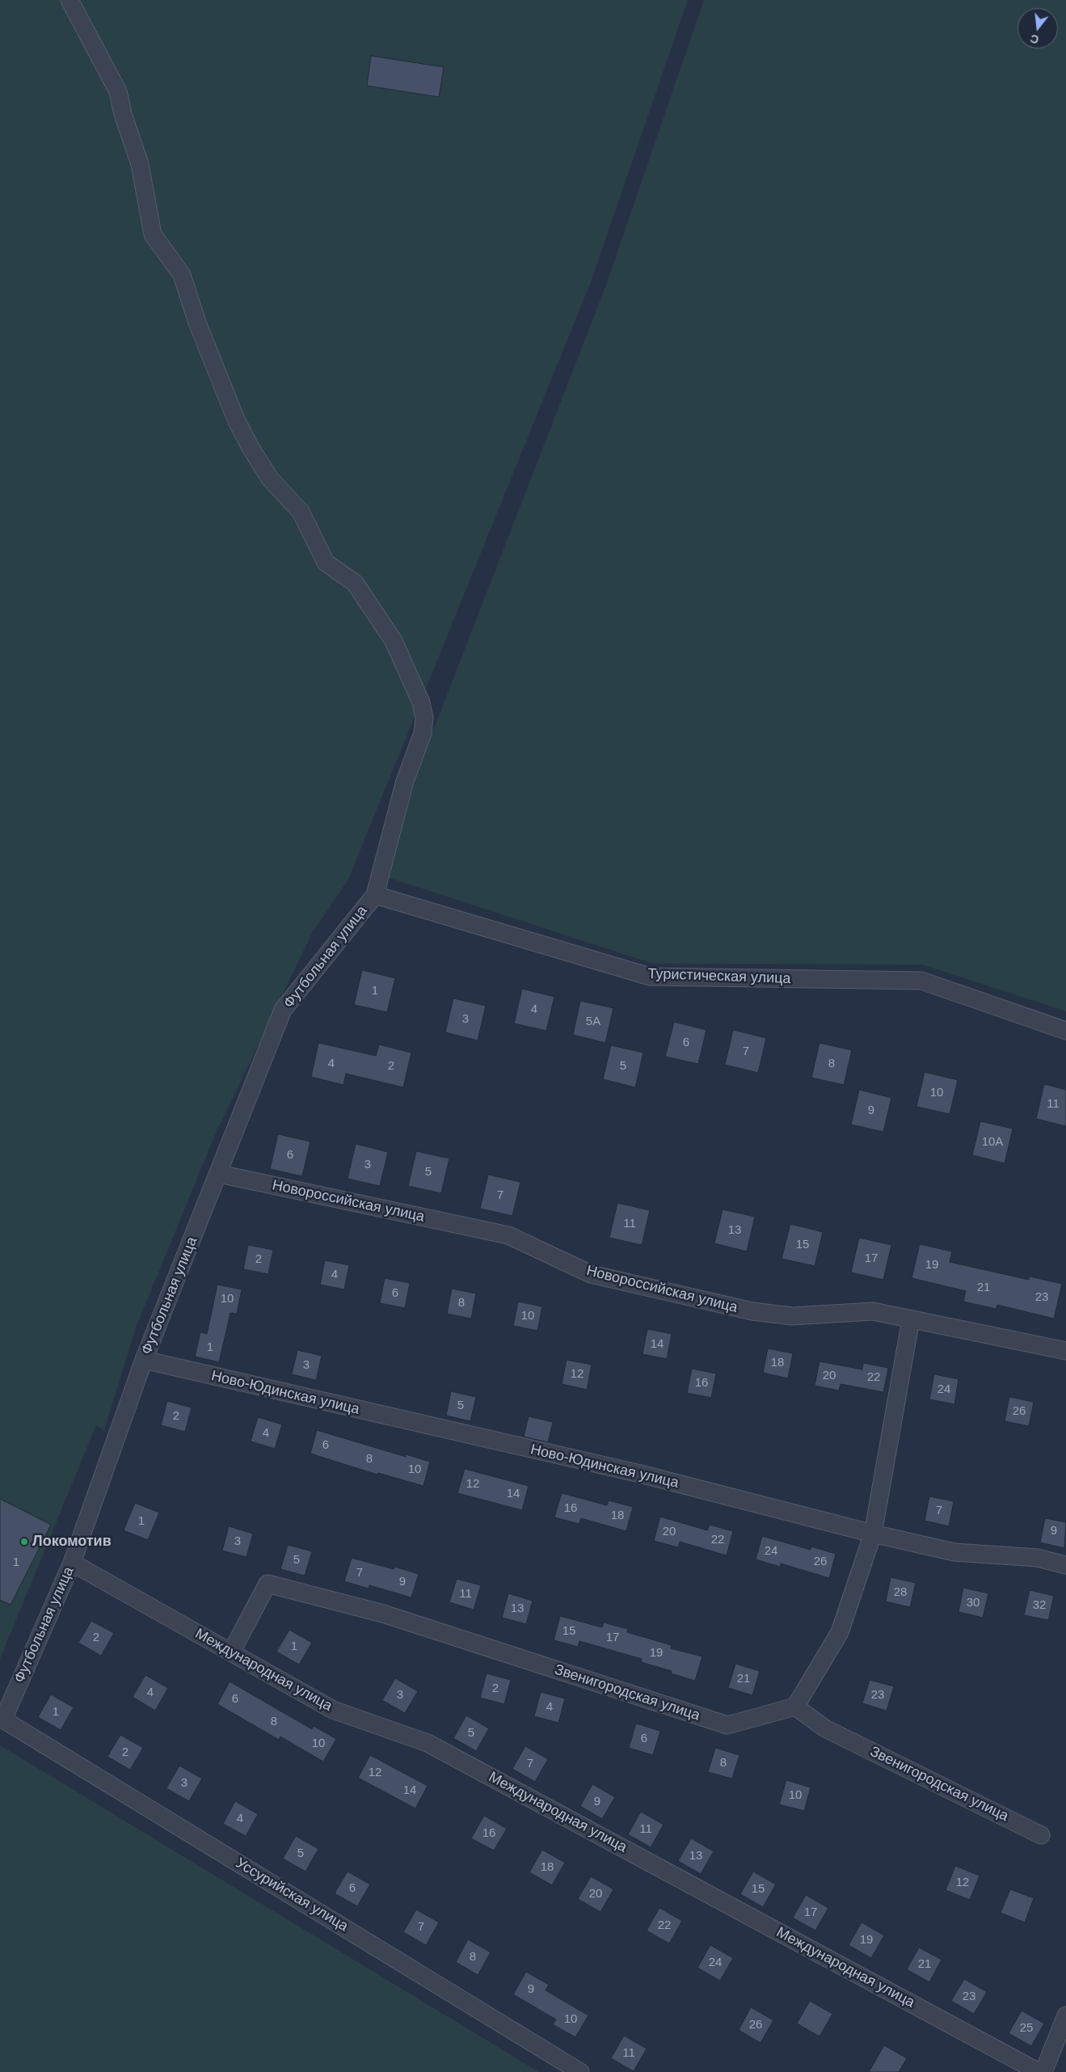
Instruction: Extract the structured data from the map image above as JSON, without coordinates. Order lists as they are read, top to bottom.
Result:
{
  "streets": {
    "street": [
      "Футбольная улица",
      "Туристическая улица",
      "Новороссийская улица",
      "Ново-Юдинская улица",
      "Международная улица",
      "Звенигородская улица",
      "Уссурийская улица"
    ]
  },
  "crossings": [
    ["Футбольная улица", "Туристическая улица"],
    ["Футбольная улица", "Новороссийская улица"],
    ["Футбольная улица", "Ново-Юдинская улица"],
    ["Футбольная улица", "Международная улица"],
    ["Футбольная улица", "Уссурийская улица"],
    ["Международная улица", "Звенигородская улица"]
  ],
  "places": ["Локомотив"],
  "house_numbers": [
    "1",
    "4",
    "3",
    "5А",
    "6",
    "7",
    "4",
    "8",
    "2",
    "5",
    "10",
    "11",
    "9",
    "10А",
    "6",
    "3",
    "5",
    "7",
    "11",
    "13",
    "15",
    "17",
    "2",
    "19",
    "4",
    "21",
    "6",
    "23",
    "10",
    "8",
    "10",
    "14",
    "1",
    "18",
    "3",
    "12",
    "20",
    "22",
    "16",
    "24",
    "5",
    "26",
    "2",
    "4",
    "6",
    "8",
    "10",
    "12",
    "14",
    "16",
    "7",
    "18",
    "1",
    "9",
    "20",
    "22",
    "3",
    "24",
    "5",
    "26",
    "1",
    "7",
    "9",
    "28",
    "11",
    "30",
    "32",
    "13",
    "15",
    "2",
    "17",
    "1",
    "19",
    "21",
    "2",
    "4",
    "3",
    "23",
    "6",
    "4",
    "1",
    "8",
    "5",
    "6",
    "10",
    "2",
    "8",
    "7",
    "12",
    "3",
    "14",
    "10",
    "9",
    "4",
    "11",
    "16",
    "5",
    "13",
    "18",
    "12",
    "6",
    "15",
    "20",
    "17",
    "22",
    "7",
    "19",
    "8",
    "24",
    "21",
    "9",
    "23",
    "10",
    "26",
    "25",
    "11"
  ],
  "north": "bottom"
}
